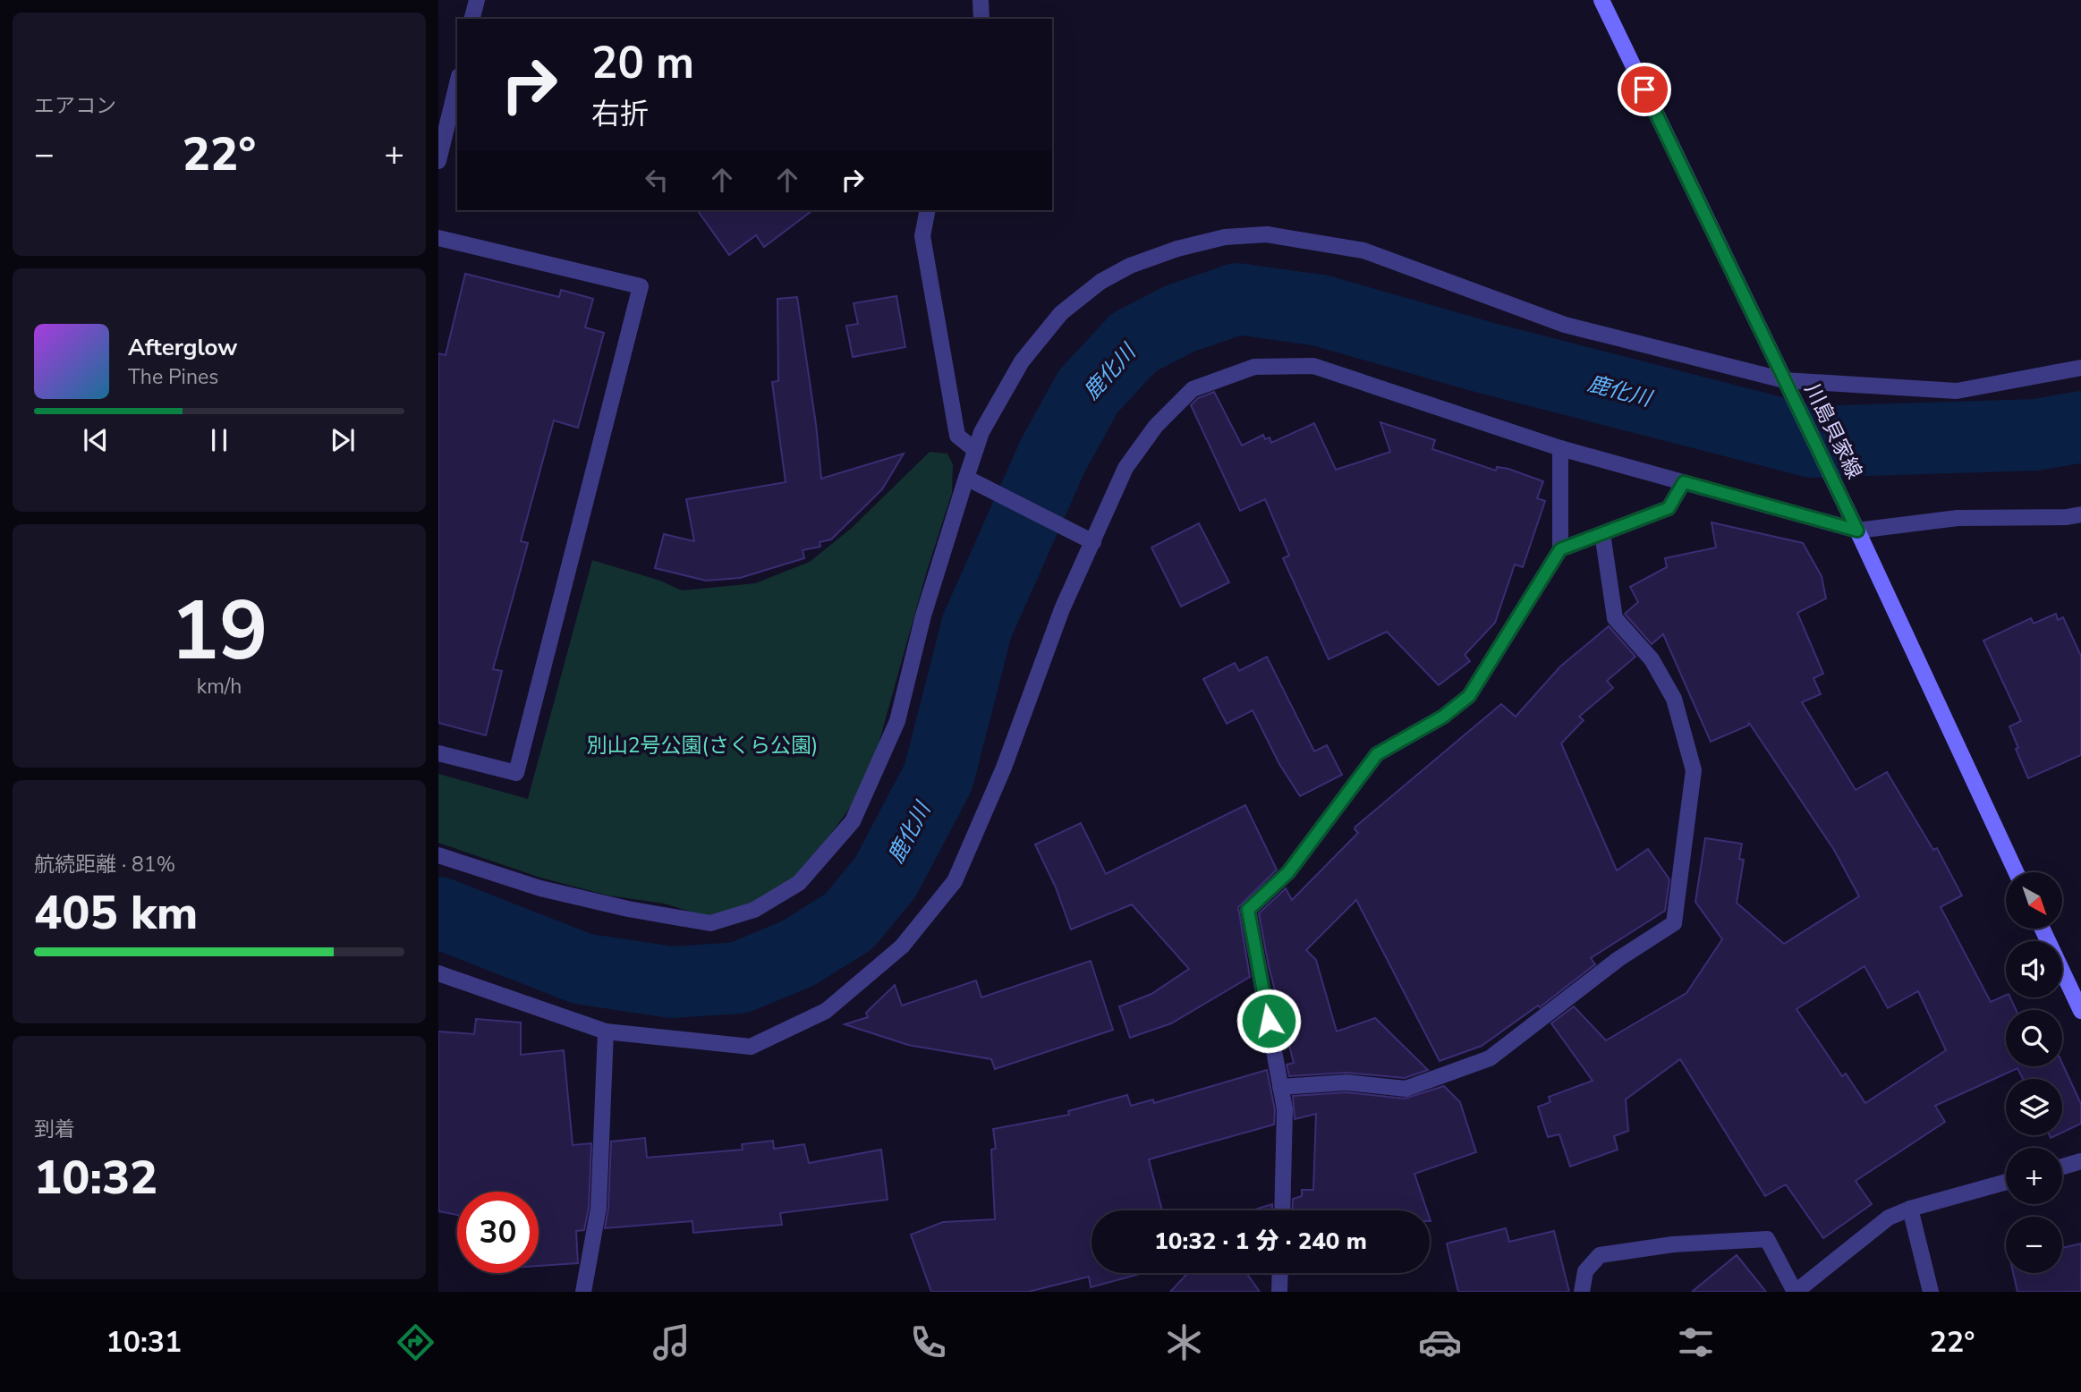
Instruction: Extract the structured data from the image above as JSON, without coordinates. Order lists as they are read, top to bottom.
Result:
{
  "streets": {
    "main road": ["川島貝家線"]
  },
  "water": ["鹿化川"],
  "parks": ["別山2号公園(さくら公園)"],
  "north": "bottom right",
  "page": {
    "tile": [
      "エアコン",
      ["19", "km/h"],
      ["航続距離 · 81%", "405 km"],
      ["到着", "10:32"]
    ],
    "turn": ["20 m", "右折"],
    "heat": ["−", "22°", "+"],
    "song": ["Afterglow", "The Pines"],
    "map_buttons": ["+", "−"],
    "limit": "30",
    "trip": "10:32 · 1 分 · 240 m",
    "tabs": ["10:31", "22°"]
  }
}
